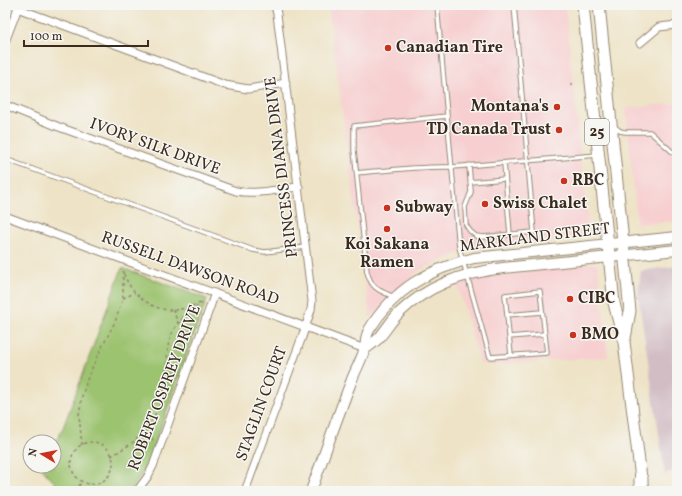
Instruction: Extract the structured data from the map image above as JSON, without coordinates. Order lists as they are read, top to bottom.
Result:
{
  "streets": {
    "main road": ["25"],
    "street": [
      "IVORY SILK DRIVE",
      "PRINCESS DIANA DRIVE",
      "MARKLAND STREET",
      "RUSSELL DAWSON ROAD",
      "ROBERT OSPREY DRIVE",
      "STAGLIN COURT"
    ]
  },
  "crossings": [
    ["25", "MARKLAND STREET"],
    ["IVORY SILK DRIVE", "PRINCESS DIANA DRIVE"],
    ["PRINCESS DIANA DRIVE", "RUSSELL DAWSON ROAD"],
    ["PRINCESS DIANA DRIVE", "STAGLIN COURT"],
    ["MARKLAND STREET", "RUSSELL DAWSON ROAD"],
    ["RUSSELL DAWSON ROAD", "ROBERT OSPREY DRIVE"],
    ["RUSSELL DAWSON ROAD", "STAGLIN COURT"]
  ],
  "places": [
    "Canadian Tire",
    "Montana's",
    "TD Canada Trust",
    "RBC",
    "Swiss Chalet",
    "Subway",
    "Koi Sakana Ramen",
    "CIBC",
    "BMO"
  ],
  "scale_bar": "100 m",
  "north": "left"
}
